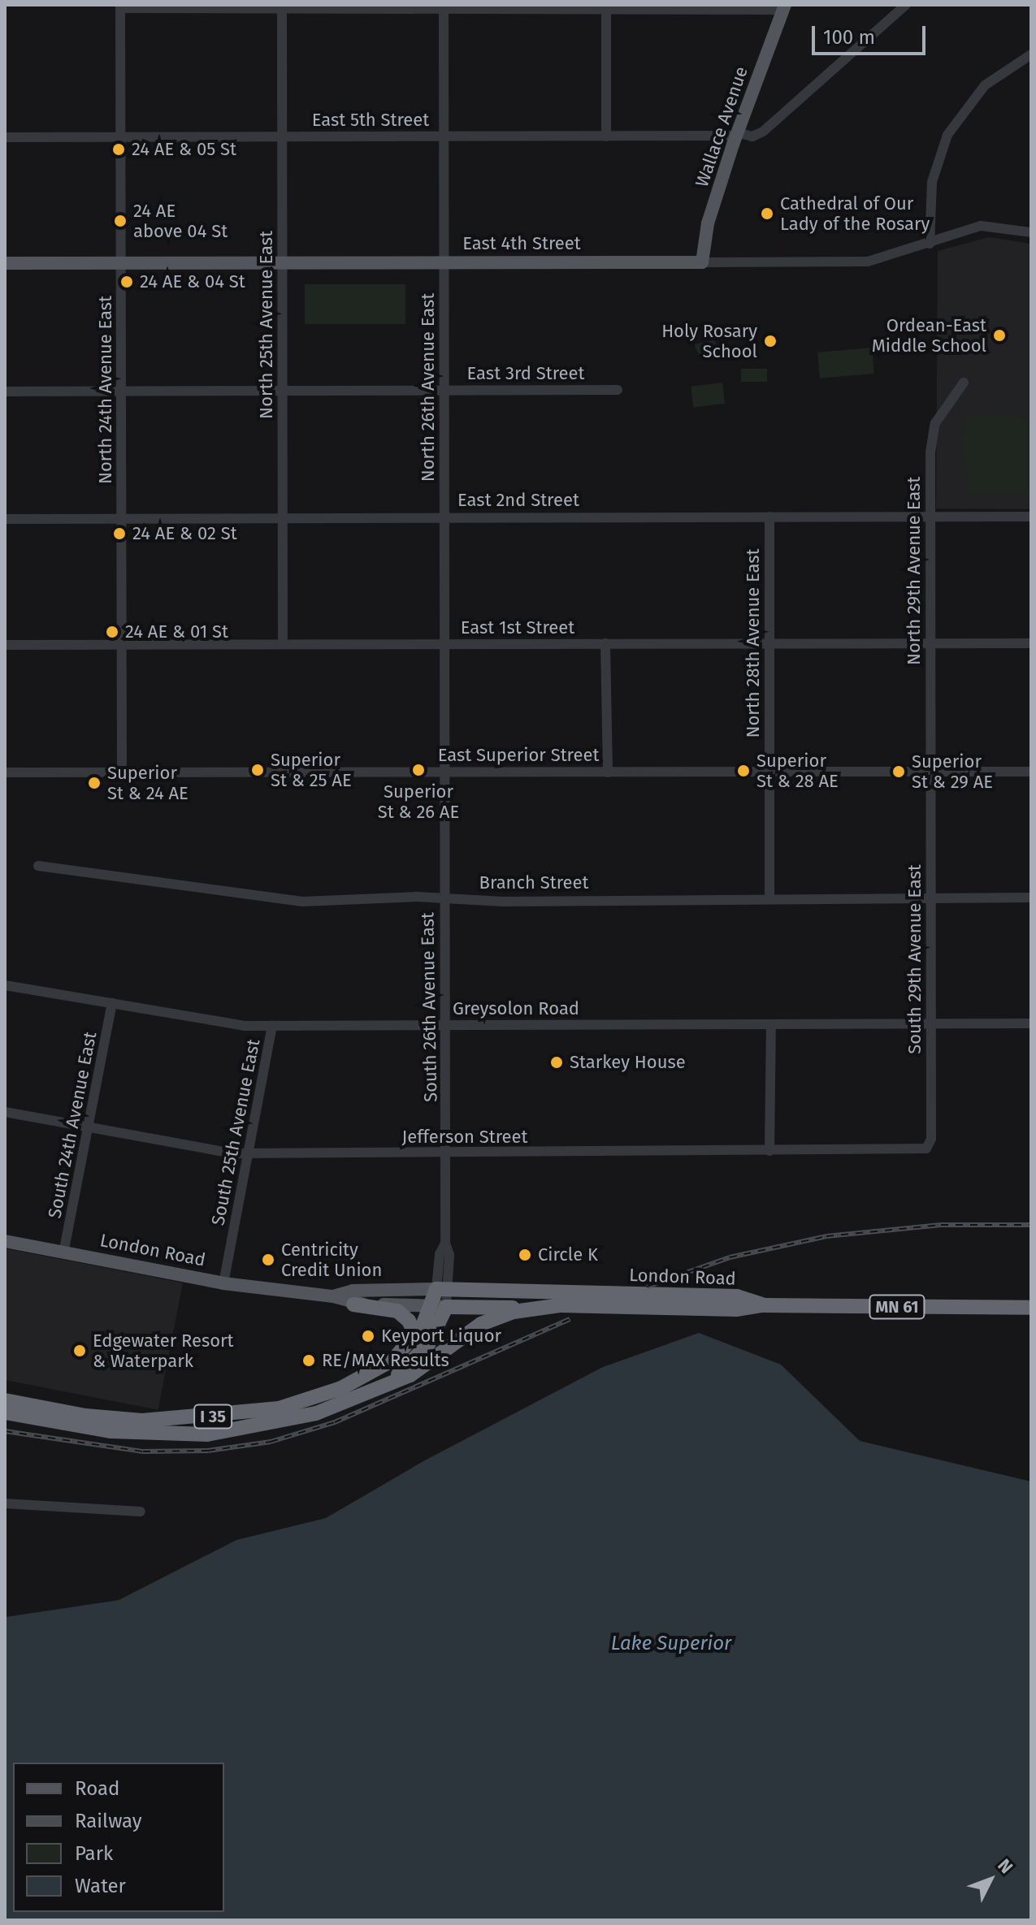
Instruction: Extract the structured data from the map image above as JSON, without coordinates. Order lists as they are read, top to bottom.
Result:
{
  "streets": {
    "highway": ["London Road", "MN 61", "I 35"],
    "main road": ["Wallace Avenue", "East 4th Street"],
    "street": [
      "East 5th Street",
      "North 25th Avenue East",
      "East 3rd Street",
      "North 26th Avenue East",
      "North 24th Avenue East",
      "East 2nd Street",
      "North 29th Avenue East",
      "East 1st Street",
      "North 28th Avenue East",
      "East Superior Street",
      "Branch Street",
      "South 29th Avenue East",
      "South 26th Avenue East",
      "Greysolon Road",
      "South 24th Avenue East",
      "South 25th Avenue East",
      "Jefferson Street"
    ]
  },
  "crossings": [
    ["East 5th Street", "Wallace Avenue"],
    ["East 5th Street", "North 25th Avenue East"],
    ["East 5th Street", "North 26th Avenue East"],
    ["East 5th Street", "North 24th Avenue East"],
    ["Wallace Avenue", "East 4th Street"],
    ["East 4th Street", "North 25th Avenue East"],
    ["East 4th Street", "North 26th Avenue East"],
    ["East 4th Street", "North 24th Avenue East"],
    ["North 25th Avenue East", "East 3rd Street"],
    ["North 25th Avenue East", "East 2nd Street"],
    ["North 25th Avenue East", "East 1st Street"],
    ["East 3rd Street", "North 26th Avenue East"],
    ["East 3rd Street", "North 24th Avenue East"],
    ["North 26th Avenue East", "East 2nd Street"],
    ["North 26th Avenue East", "East 1st Street"],
    ["North 26th Avenue East", "East Superior Street"],
    ["North 26th Avenue East", "South 26th Avenue East"],
    ["North 24th Avenue East", "East 2nd Street"],
    ["North 24th Avenue East", "East 1st Street"],
    ["North 24th Avenue East", "East Superior Street"],
    ["East 2nd Street", "North 29th Avenue East"],
    ["East 2nd Street", "North 28th Avenue East"],
    ["North 29th Avenue East", "East 1st Street"],
    ["North 29th Avenue East", "East Superior Street"],
    ["North 29th Avenue East", "South 29th Avenue East"],
    ["East 1st Street", "North 28th Avenue East"],
    ["North 28th Avenue East", "East Superior Street"],
    ["North 28th Avenue East", "Branch Street"],
    ["East Superior Street", "South 29th Avenue East"],
    ["East Superior Street", "South 26th Avenue East"],
    ["Branch Street", "South 29th Avenue East"],
    ["Branch Street", "South 26th Avenue East"],
    ["South 29th Avenue East", "Greysolon Road"],
    ["South 29th Avenue East", "Jefferson Street"],
    ["South 26th Avenue East", "Greysolon Road"],
    ["South 26th Avenue East", "Jefferson Street"],
    ["South 26th Avenue East", "London Road"],
    ["Greysolon Road", "South 24th Avenue East"],
    ["Greysolon Road", "South 25th Avenue East"],
    ["South 24th Avenue East", "Jefferson Street"],
    ["South 24th Avenue East", "London Road"],
    ["South 25th Avenue East", "Jefferson Street"],
    ["South 25th Avenue East", "London Road"],
    ["London Road", "MN 61"],
    ["London Road", "I 35"]
  ],
  "water": ["Lake Superior"],
  "places": [
    "24 AE & 05 St",
    "Cathedral of Our Lady of the Rosary",
    "24 AE above 04 St",
    "24 AE & 04 St",
    "Ordean-East Middle School",
    "Holy Rosary School",
    "24 AE & 02 St",
    "24 AE & 01 St",
    "Superior St & 25 AE",
    "Superior St & 26 AE",
    "Superior St & 28 AE",
    "Superior St & 29 AE",
    "Superior St & 24 AE",
    "Starkey House",
    "Circle K",
    "Centricity Credit Union",
    "Keyport Liquor",
    "Edgewater Resort & Waterpark",
    "RE/MAX Results"
  ],
  "legend": [
    "Road",
    "Railway",
    "Park",
    "Water"
  ],
  "scale_bar": "100 m",
  "north": "top right"
}
